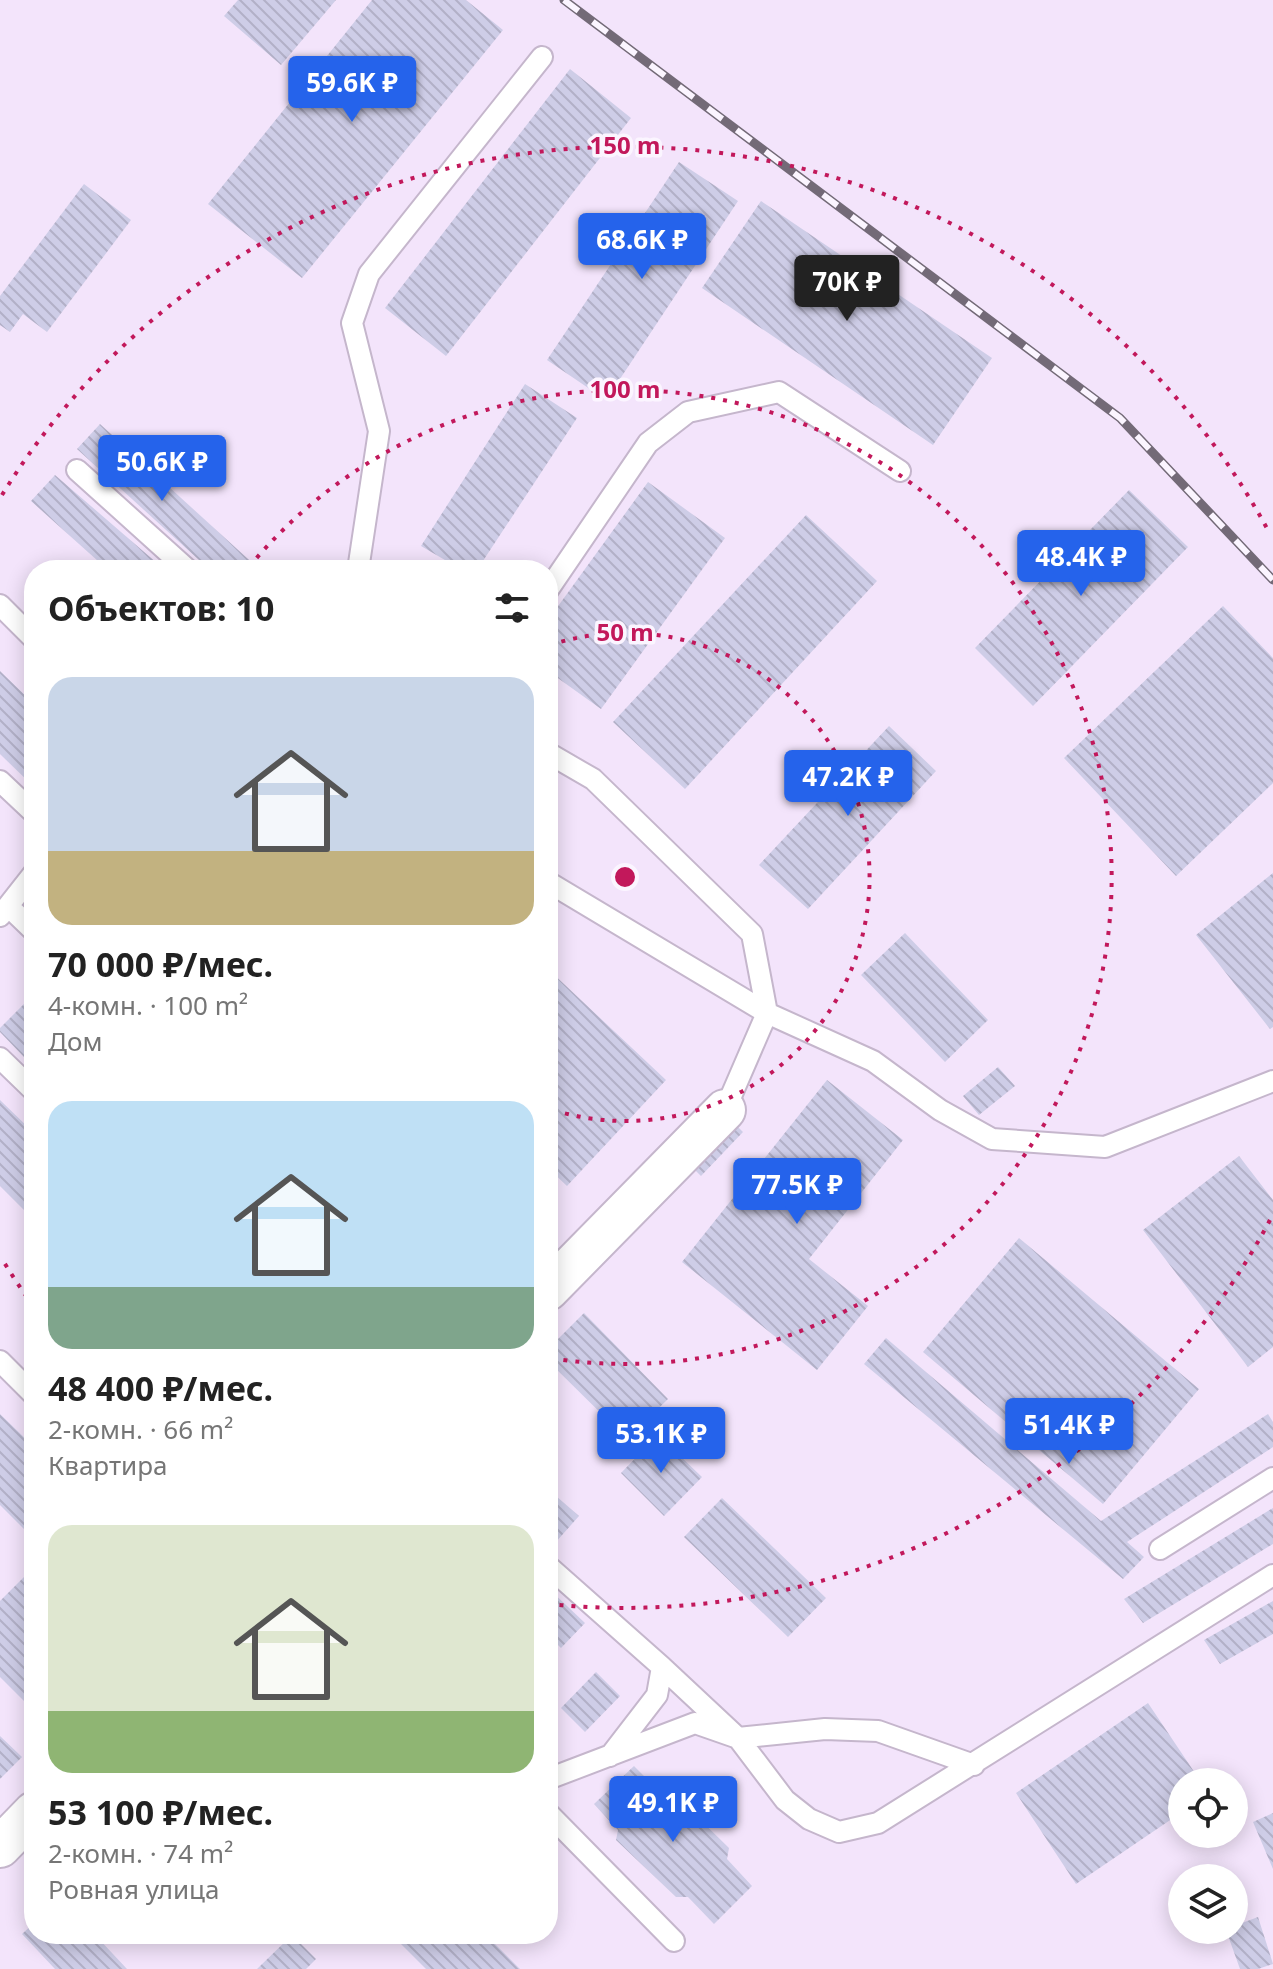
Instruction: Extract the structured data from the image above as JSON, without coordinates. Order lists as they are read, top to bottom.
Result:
{
  "page": {
    "price": [
      "59.6K ₽",
      "68.6K ₽",
      "70K ₽",
      "50.6K ₽",
      "48.4K ₽",
      "47.2K ₽",
      "77.5K ₽",
      "51.4K ₽",
      "53.1K ₽",
      "49.1K ₽"
    ],
    "heading": "Объектов: 10",
    "list": [
      {
        "name": "70 000 ₽/мес.",
        "note": "4-комн. · 100 m² · Дом"
      },
      {
        "name": "48 400 ₽/мес.",
        "note": "2-комн. · 66 m² · Квартира"
      },
      {
        "name": "53 100 ₽/мес.",
        "note": "2-комн. · 74 m² · Ровная улица"
      }
    ]
  },
  "rings": ["150 m", "100 m", "50 m"]
}
